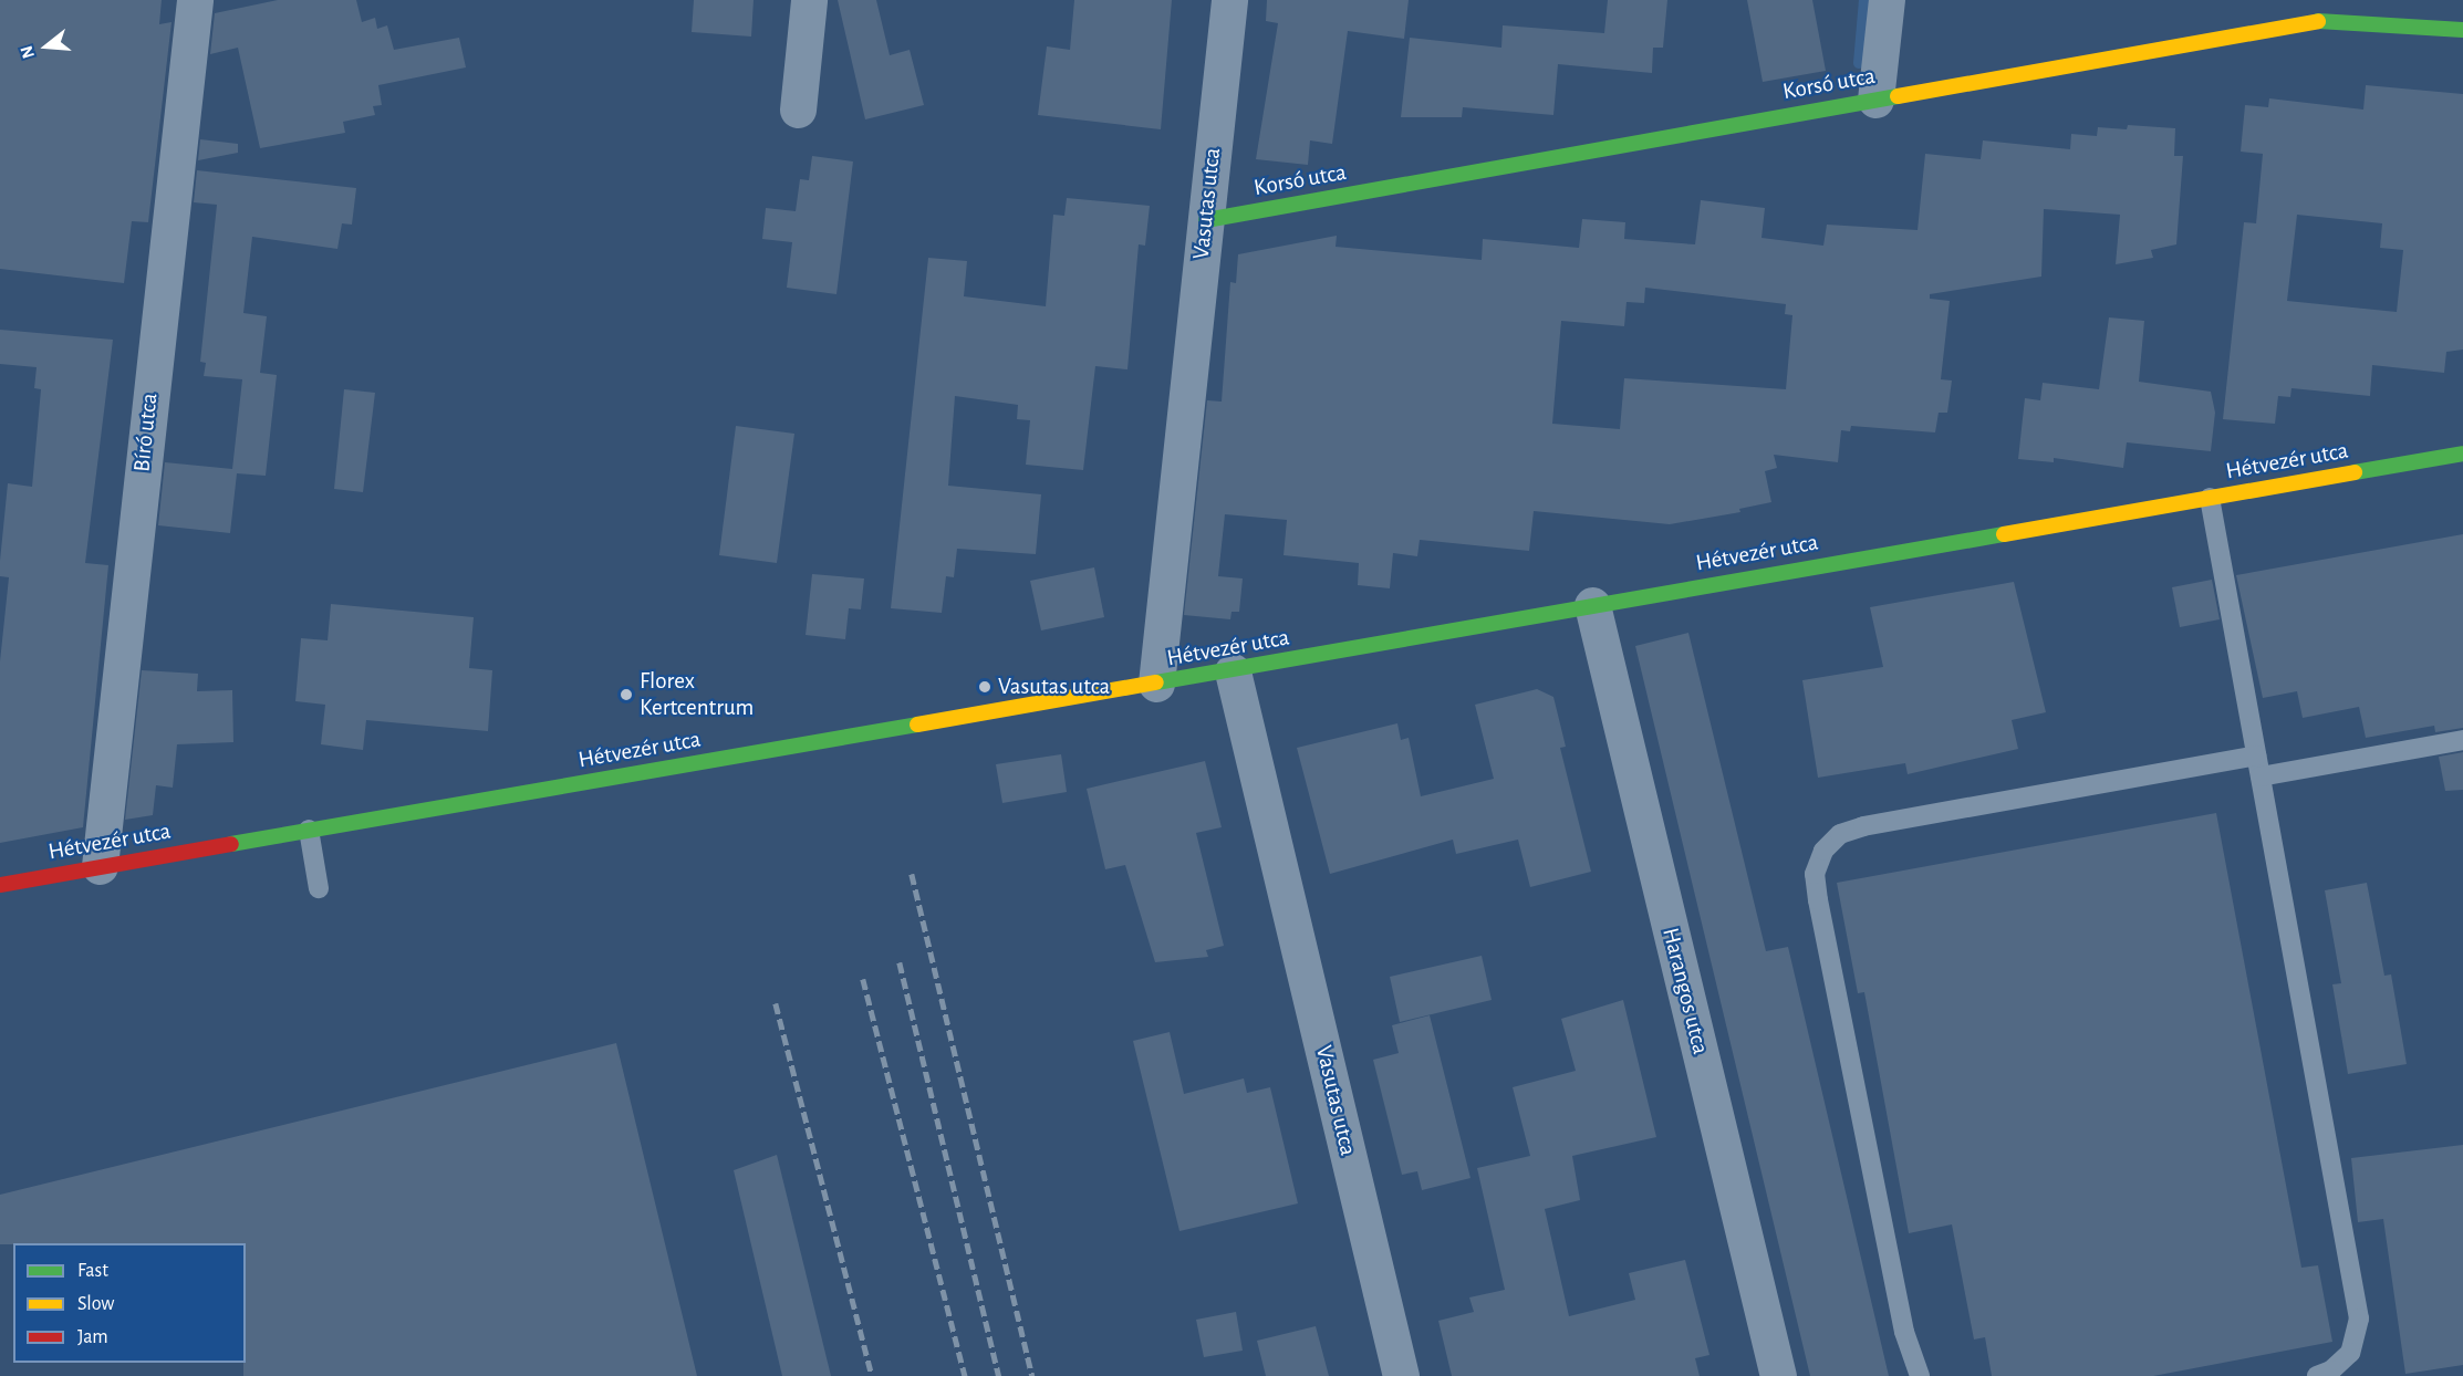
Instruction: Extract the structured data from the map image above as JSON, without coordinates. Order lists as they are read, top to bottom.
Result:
{
  "streets": {
    "street": [
      "Korsó utca",
      "Vasutas utca",
      "Bíró utca",
      "Hétvezér utca",
      "Harangos utca"
    ]
  },
  "crossings": [
    ["Korsó utca", "Vasutas utca"],
    ["Vasutas utca", "Hétvezér utca"],
    ["Bíró utca", "Hétvezér utca"],
    ["Hétvezér utca", "Harangos utca"]
  ],
  "places": ["Vasutas utca", "Florex Kertcentrum"],
  "legend": ["Fast", "Slow", "Jam"],
  "north": "left"
}
